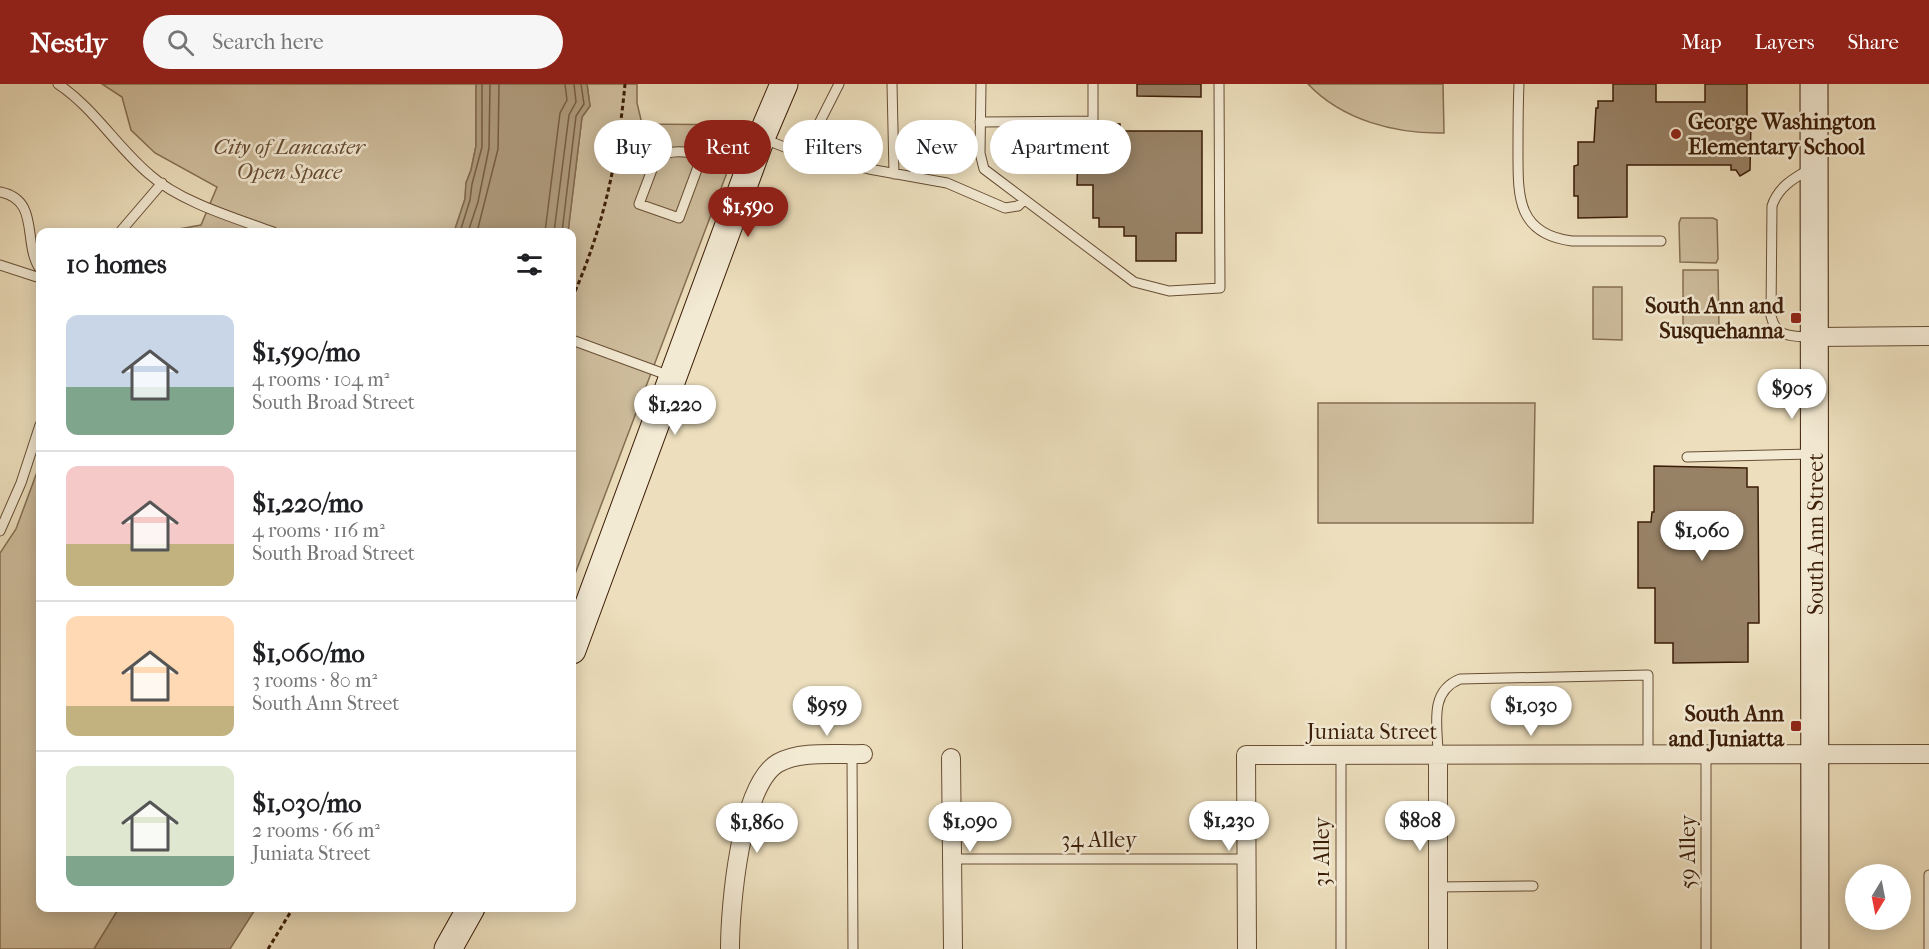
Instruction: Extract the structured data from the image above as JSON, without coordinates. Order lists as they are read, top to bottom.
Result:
{
  "streets": {
    "street": ["South Ann Street", "Juniata Street"],
    "lane": ["34 Alley", "31 Alley", "59 Alley"]
  },
  "crossings": [
    ["South Ann Street", "Juniata Street"],
    ["Juniata Street", "34 Alley"],
    ["Juniata Street", "31 Alley"],
    ["Juniata Street", "59 Alley"]
  ],
  "parks": ["City of Lancaster Open Space"],
  "places": {
    "other": ["George Washington Elementary School"],
    "transit": ["South Ann and Susquehanna", "South Ann and Juniatta"]
  },
  "north": "bottom",
  "page": {
    "header": "Nestly",
    "search": "Search here",
    "nav": ["Map", "Layers", "Share"],
    "chip": [
      "Buy",
      "Rent",
      "Filters",
      "New",
      "Apartment"
    ],
    "price": [
      "$1,590",
      "$905",
      "$1,220",
      "$1,060",
      "$959",
      "$1,030",
      "$1,230",
      "$808",
      "$1,090",
      "$1,860"
    ],
    "heading": "10 homes",
    "list": [
      {
        "name": "$1,590/mo",
        "note": "4 rooms · 104 m² · South Broad Street"
      },
      {
        "name": "$1,220/mo",
        "note": "4 rooms · 116 m² · South Broad Street"
      },
      {
        "name": "$1,060/mo",
        "note": "3 rooms · 80 m² · South Ann Street"
      },
      {
        "name": "$1,030/mo",
        "note": "2 rooms · 66 m² · Juniata Street"
      }
    ]
  }
}
